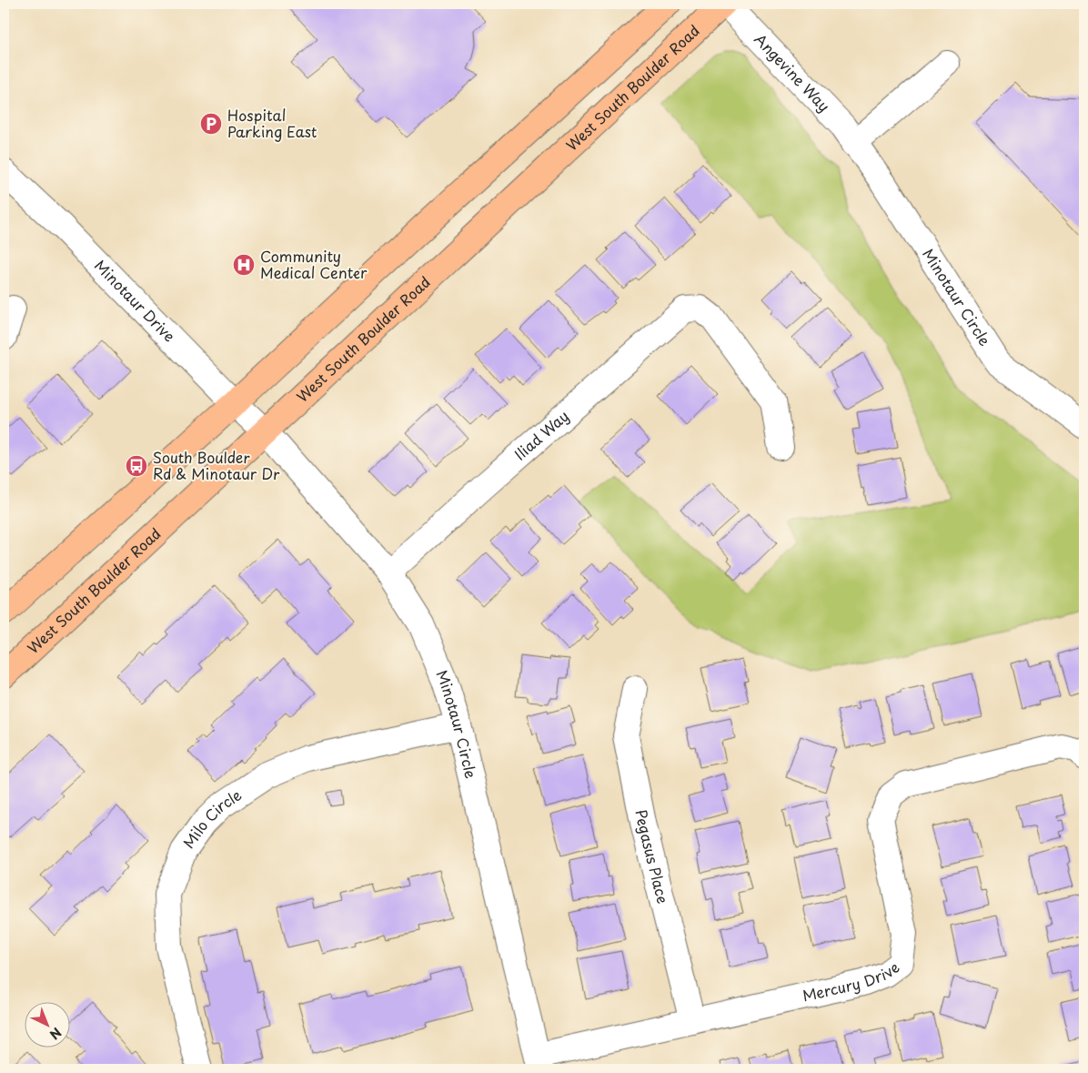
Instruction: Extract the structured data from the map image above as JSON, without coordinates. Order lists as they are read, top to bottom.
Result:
{
  "streets": {
    "main road": ["West South Boulder Road"],
    "street": [
      "Angevine Way",
      "Minotaur Circle",
      "Minotaur Drive",
      "Iliad Way",
      "Milo Circle",
      "Pegasus Place",
      "Mercury Drive"
    ]
  },
  "crossings": [
    ["Angevine Way", "West South Boulder Road"],
    ["Angevine Way", "Minotaur Circle"],
    ["West South Boulder Road", "Minotaur Circle"],
    ["West South Boulder Road", "Minotaur Drive"],
    ["Minotaur Circle", "Minotaur Drive"],
    ["Minotaur Circle", "Iliad Way"],
    ["Minotaur Circle", "Milo Circle"],
    ["Minotaur Circle", "Mercury Drive"],
    ["Pegasus Place", "Mercury Drive"]
  ],
  "places": {
    "parking": ["Hospital Parking East"],
    "hospital": ["Community Medical Center"],
    "bus stop": ["South Boulder Rd & Minotaur Dr"]
  },
  "north": "bottom right"
}
